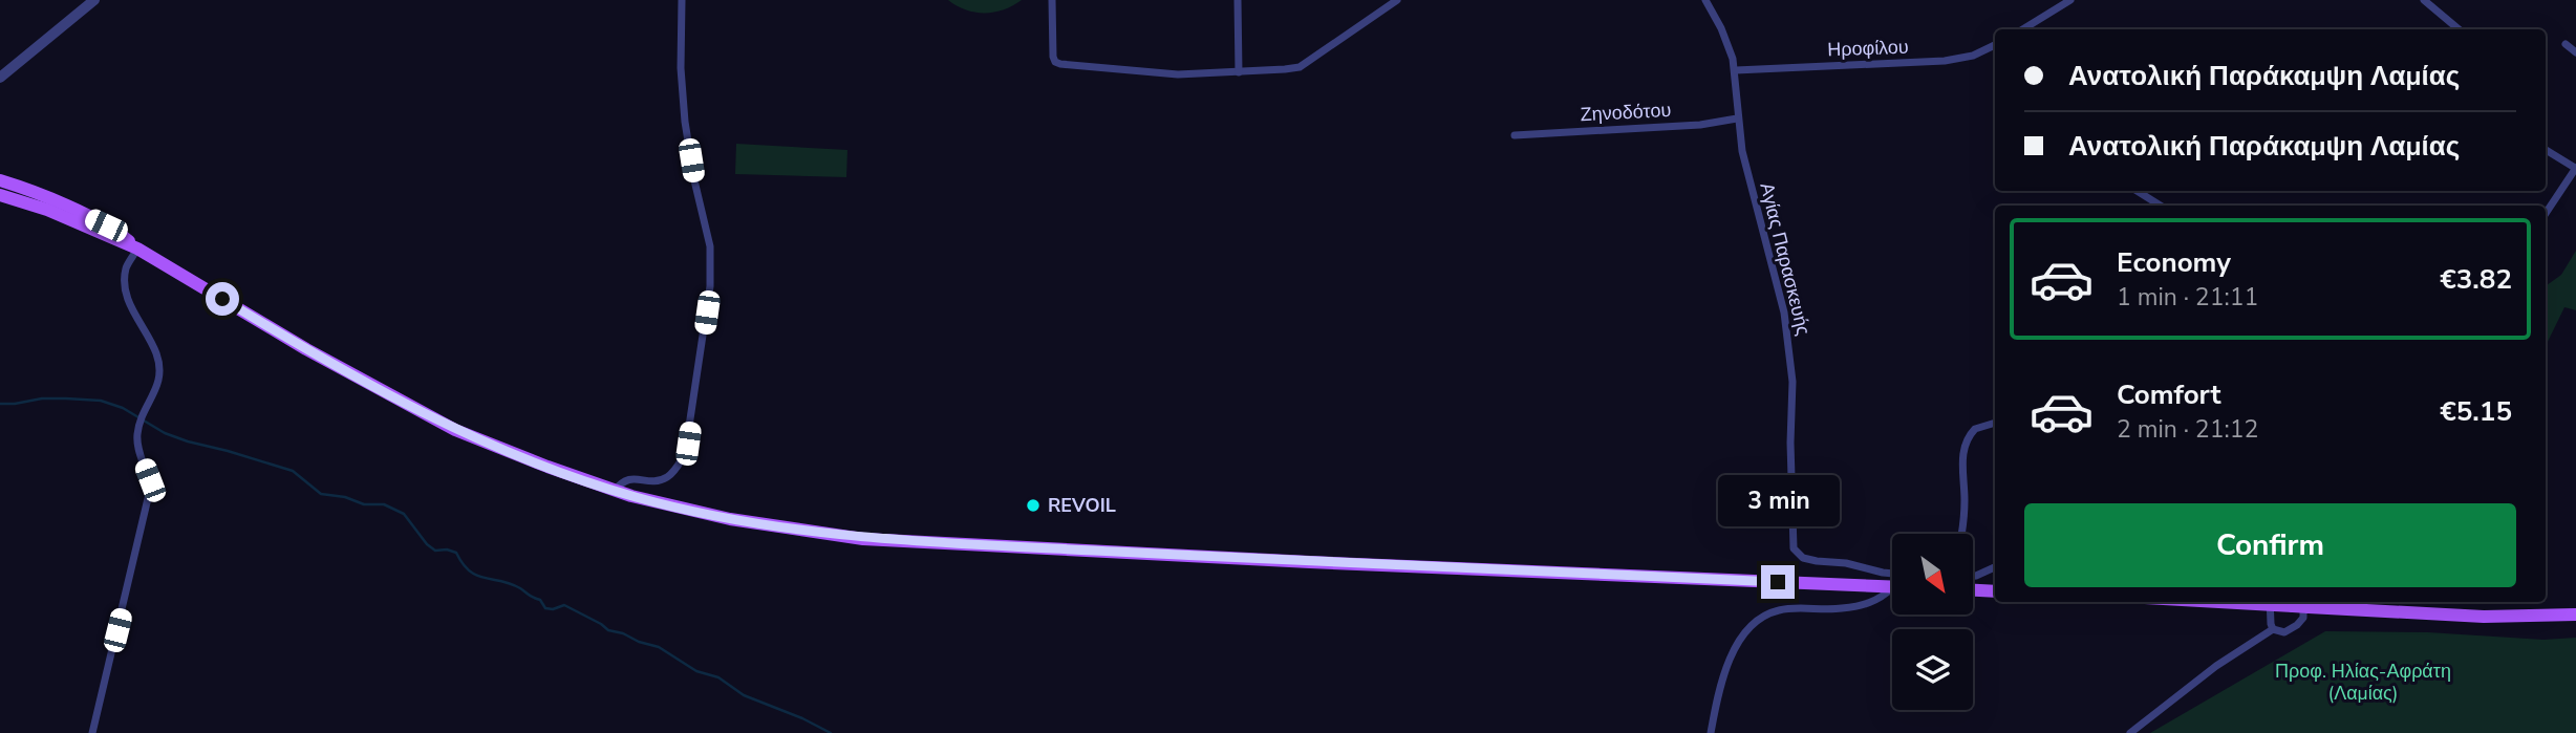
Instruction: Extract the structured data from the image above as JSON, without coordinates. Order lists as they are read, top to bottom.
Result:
{
  "streets": {
    "street": ["Ηροφίλου", "Ζηνοδότου", "Αγίας Παρασκευής"]
  },
  "crossings": [
    ["Ηροφίλου", "Αγίας Παρασκευής"],
    ["Ζηνοδότου", "Αγίας Παρασκευής"]
  ],
  "parks": ["Προφ. Ηλίας-Αφράτη (Λαμίας)"],
  "places": ["REVOIL"],
  "north": "bottom right",
  "page": {
    "banner": ["Ανατολική Παράκαμψη Λαμίας", "Ανατολική Παράκαμψη Λαμίας"],
    "list": [
      {
        "name": "Economy",
        "note": "1 min · 21:11",
        "value": "€3.82"
      },
      {
        "name": "Comfort",
        "note": "2 min · 21:12",
        "value": "€5.15"
      }
    ],
    "bubble": "3 min",
    "buttons": "Confirm"
  }
}
